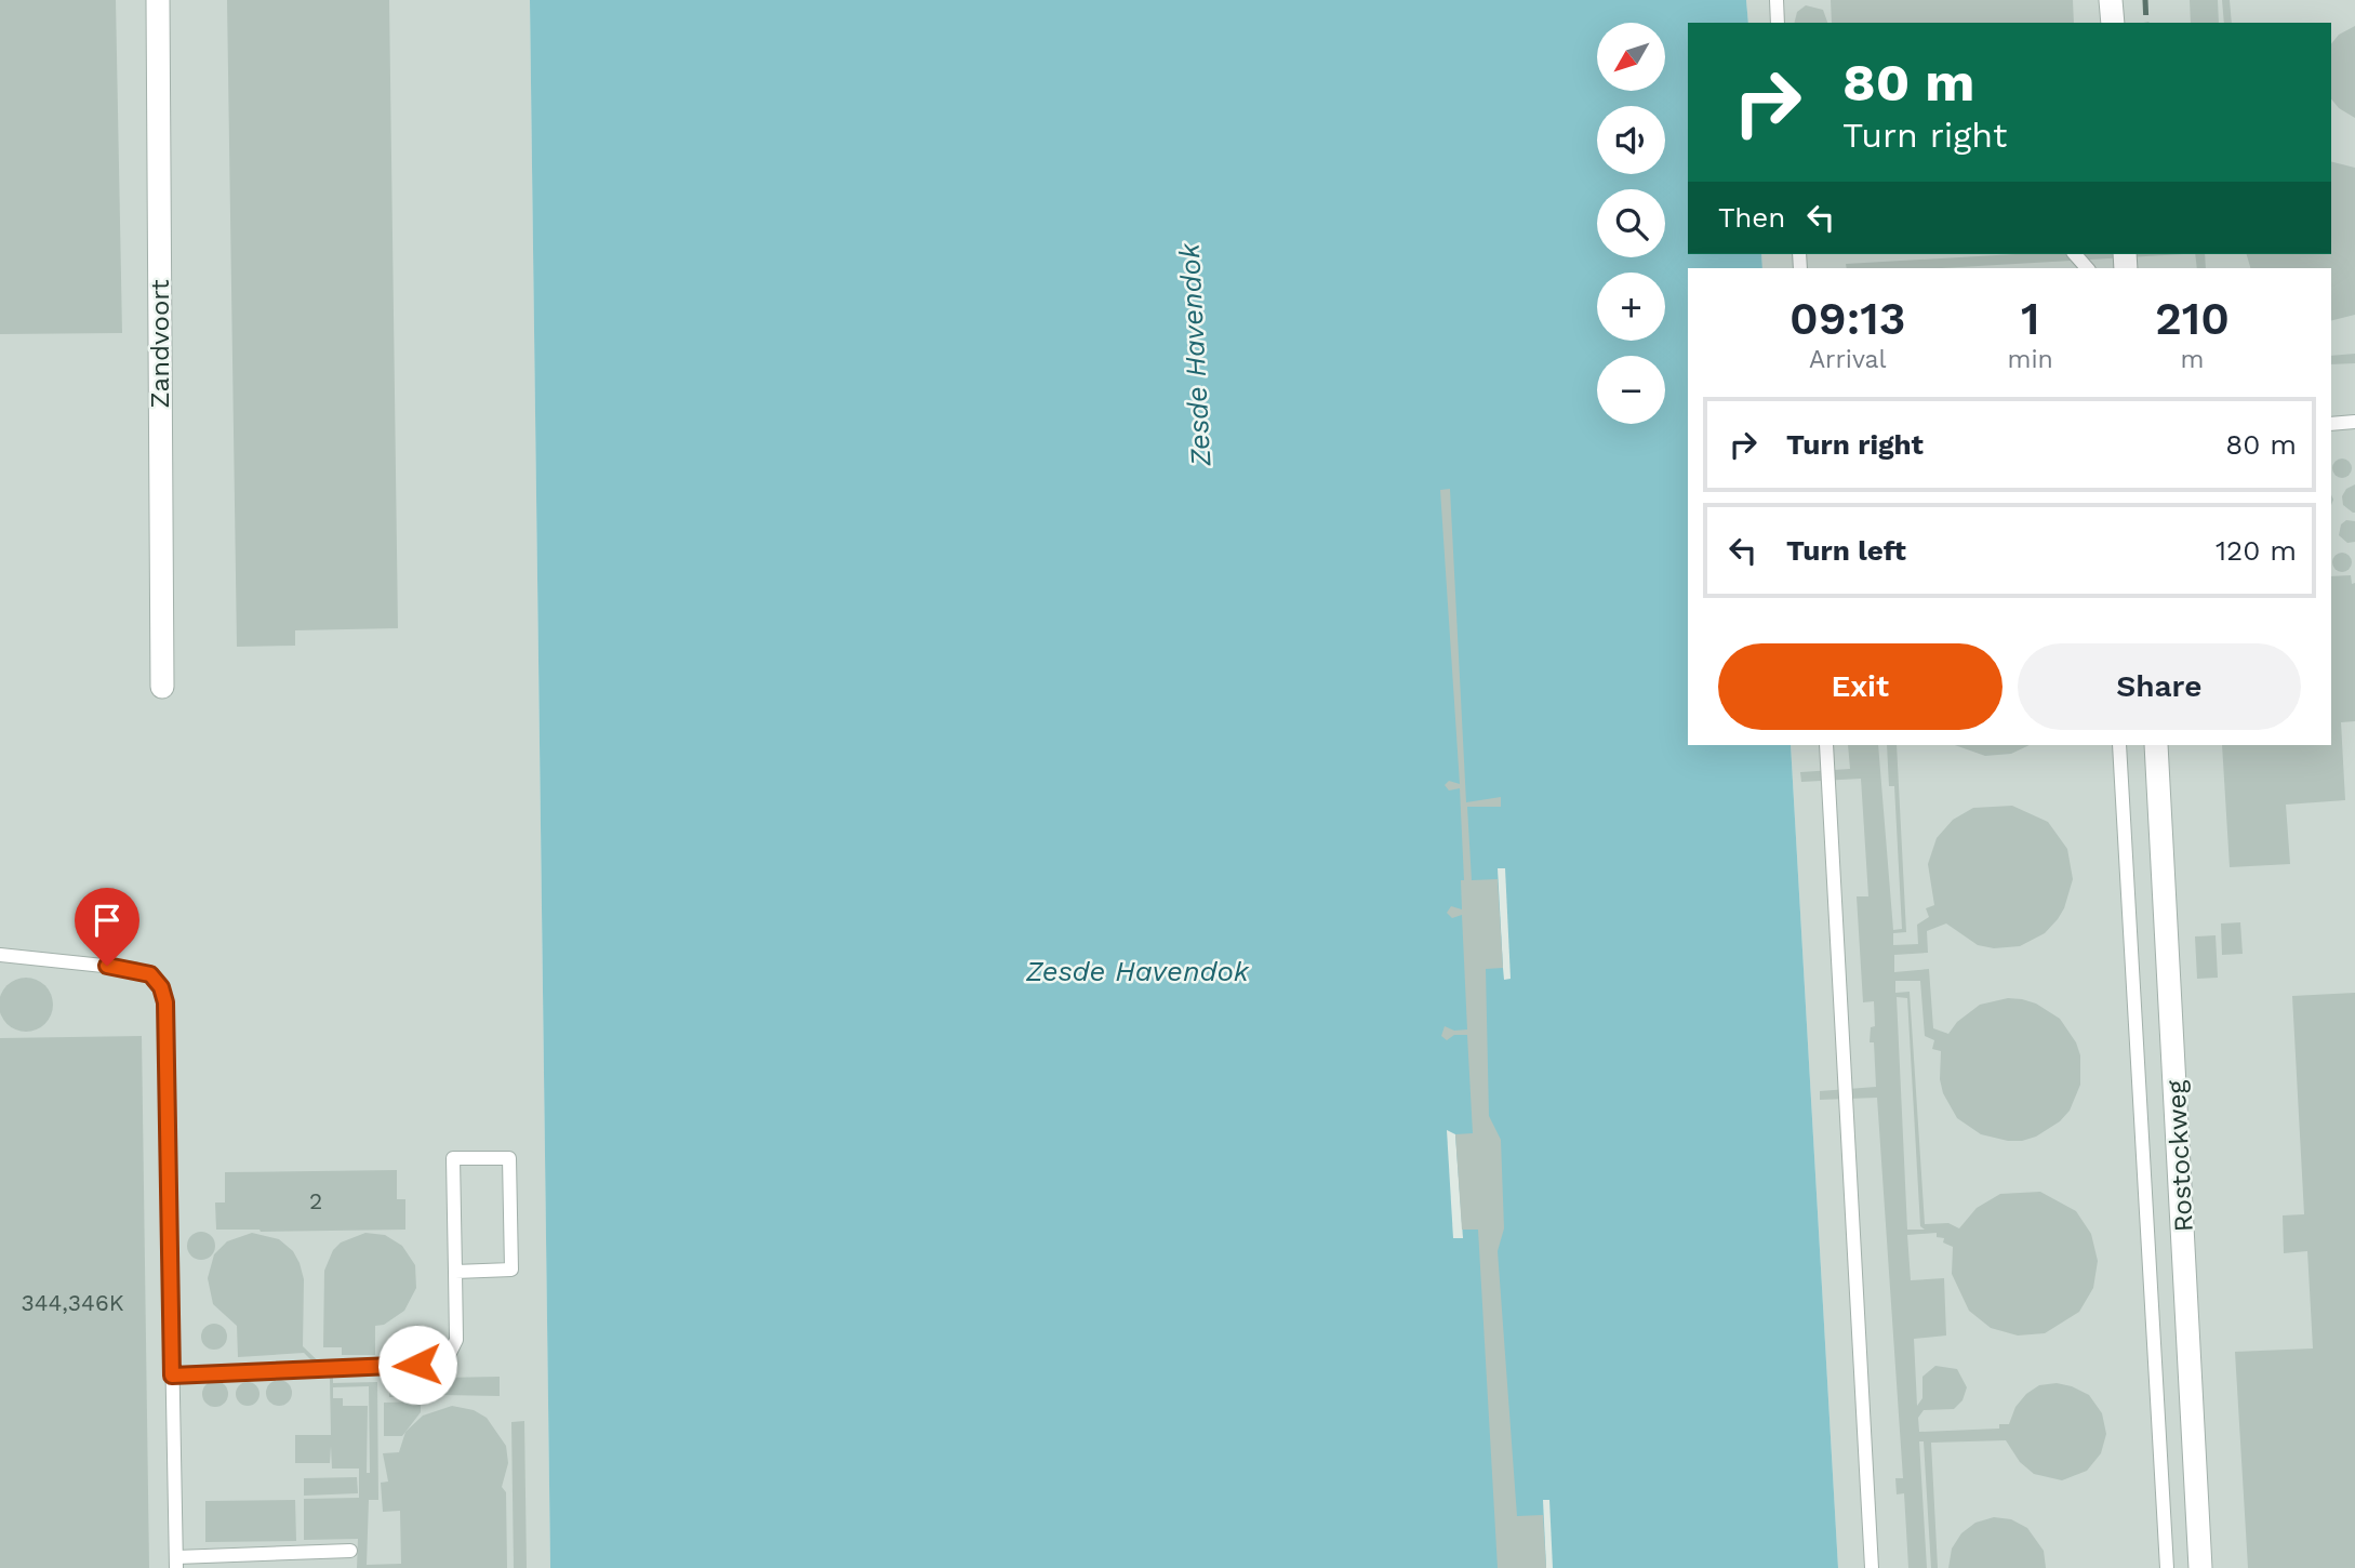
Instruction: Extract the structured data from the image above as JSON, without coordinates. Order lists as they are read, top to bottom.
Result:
{
  "streets": {
    "street": ["Zandvoort", "Rostockweg"]
  },
  "water": ["Zesde Havendok"],
  "house_numbers": ["2", "344,346K"],
  "north": "bottom left",
  "page": {
    "map_buttons": ["+", "−"],
    "turn": ["80 m", "Turn right"],
    "then": "Then",
    "eta": [
      "09:13",
      "Arrival",
      "1",
      "min",
      "210",
      "m"
    ],
    "list": [
      {
        "name": "Turn right",
        "value": "80 m"
      },
      {
        "name": "Turn left",
        "value": "120 m"
      }
    ],
    "buttons": ["Exit", "Share"]
  }
}
